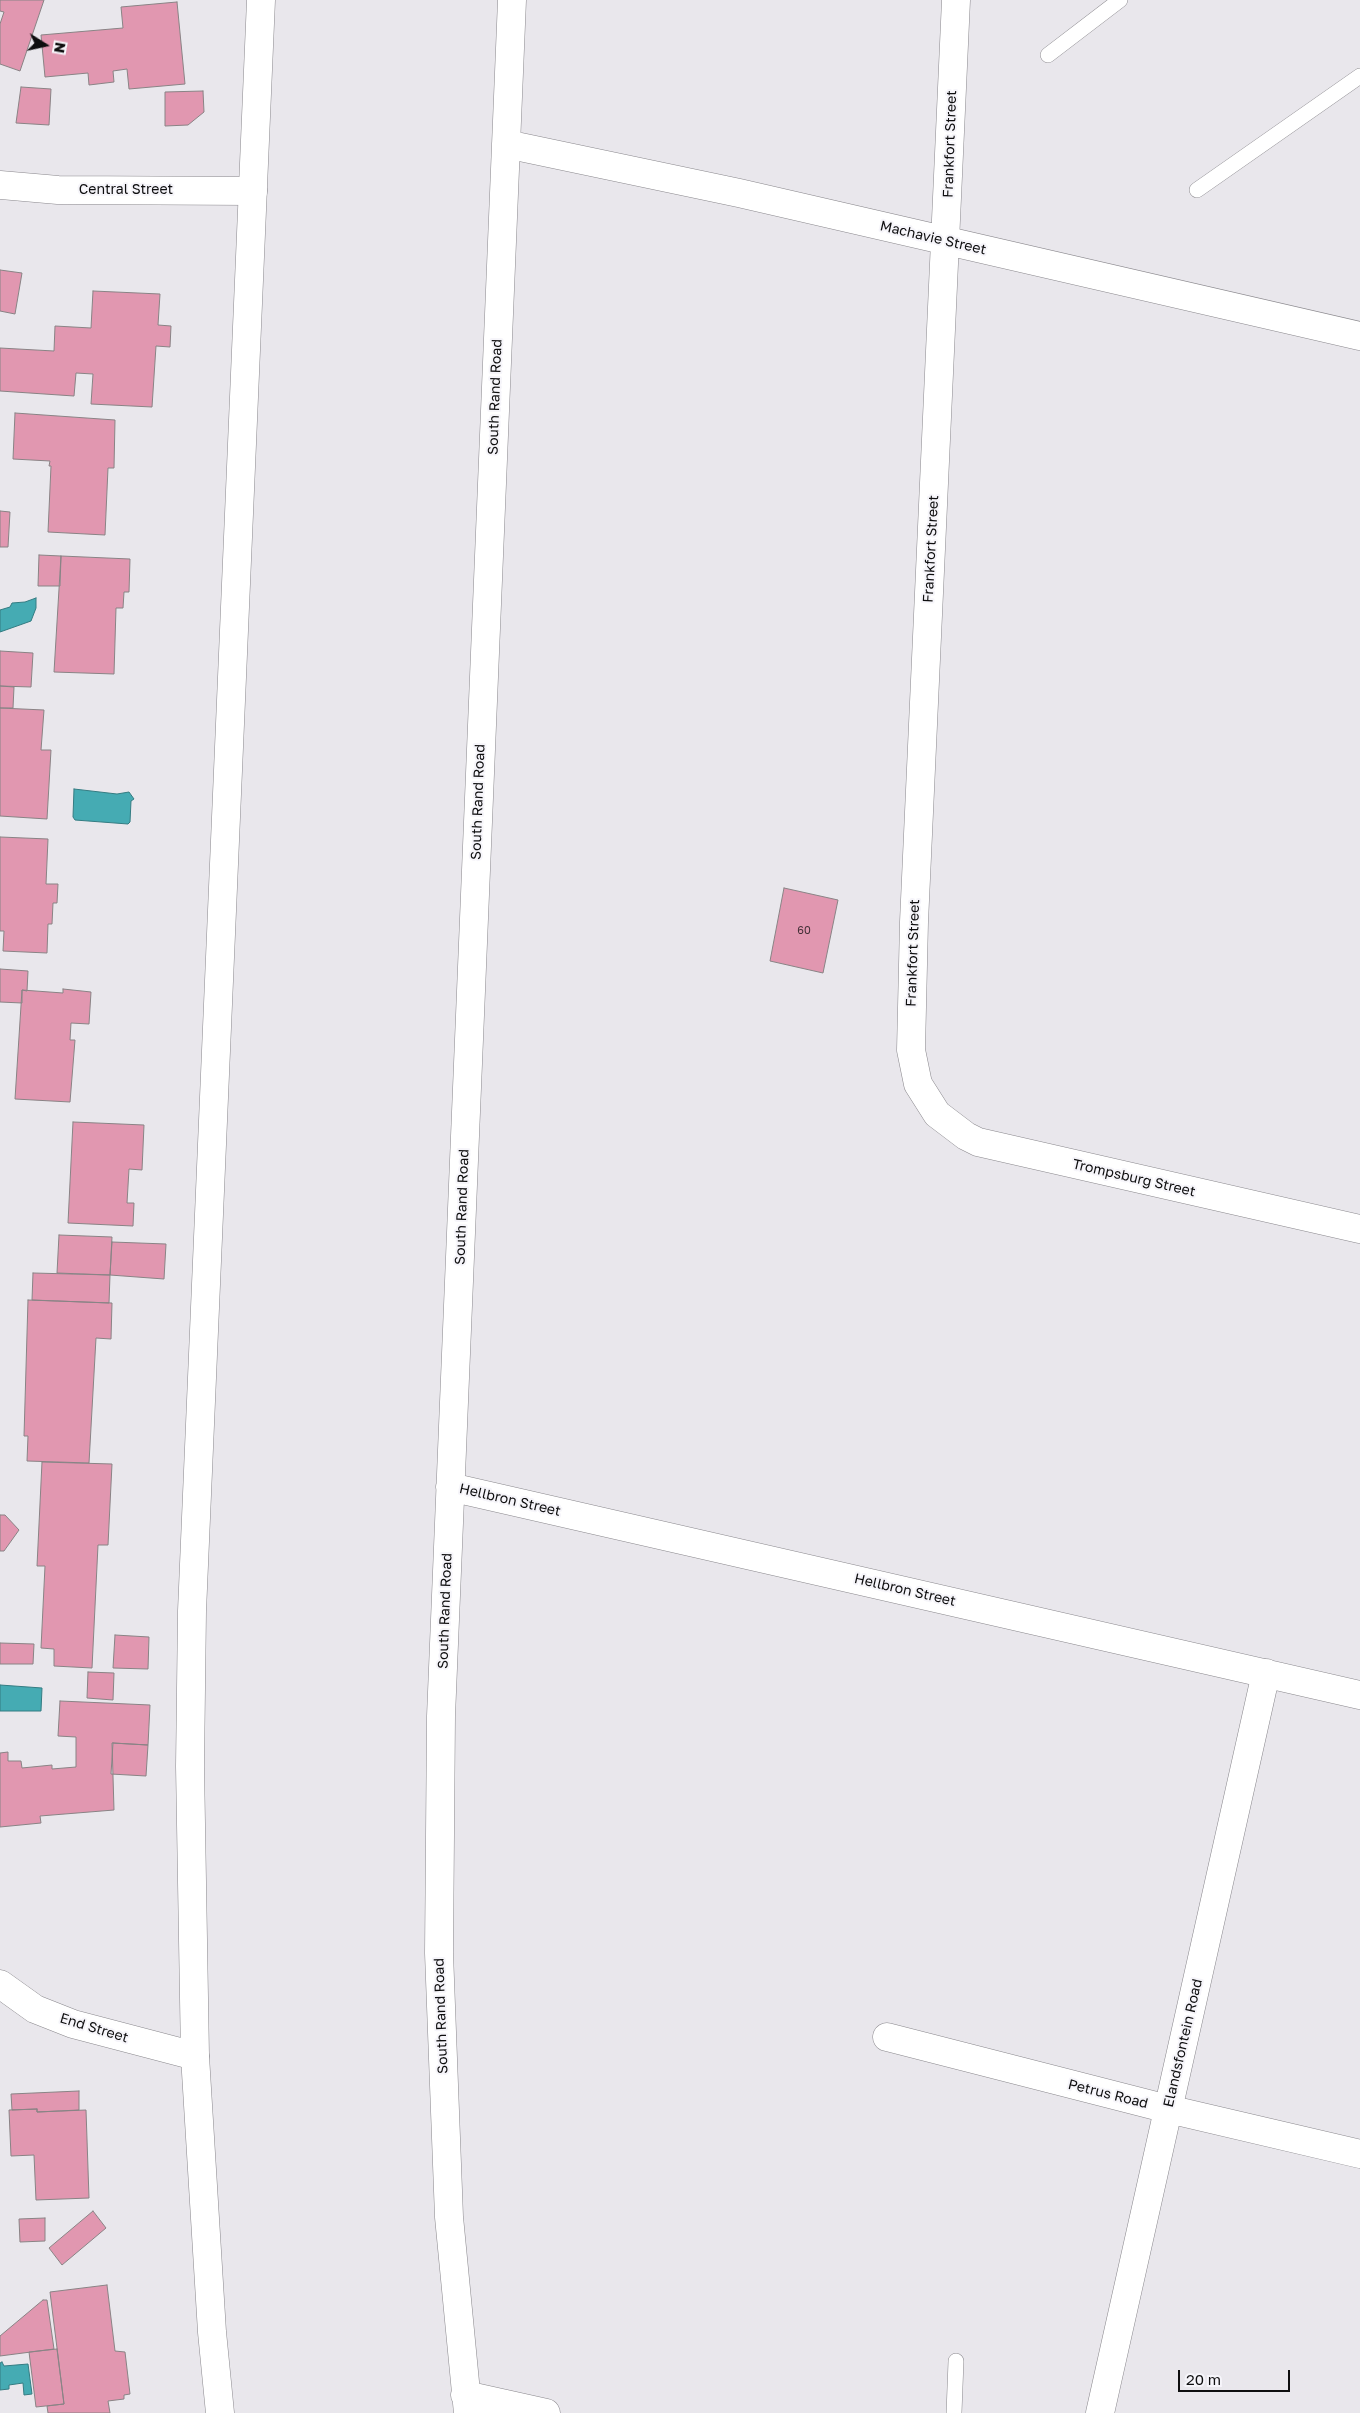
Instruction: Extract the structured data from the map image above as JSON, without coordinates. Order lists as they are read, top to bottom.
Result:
{
  "streets": {
    "street": [
      "Frankfort Street",
      "Central Street",
      "Machavie Street",
      "South Rand Road",
      "Trompsburg Street",
      "Hellbron Street",
      "End Street",
      "Elandsfontein Road",
      "Petrus Road"
    ]
  },
  "crossings": [
    ["Frankfort Street", "Machavie Street"],
    ["Frankfort Street", "Trompsburg Street"],
    ["Machavie Street", "South Rand Road"],
    ["South Rand Road", "Hellbron Street"],
    ["Hellbron Street", "Elandsfontein Road"],
    ["Elandsfontein Road", "Petrus Road"]
  ],
  "house_numbers": ["60"],
  "scale_bar": "20 m",
  "north": "right"
}
